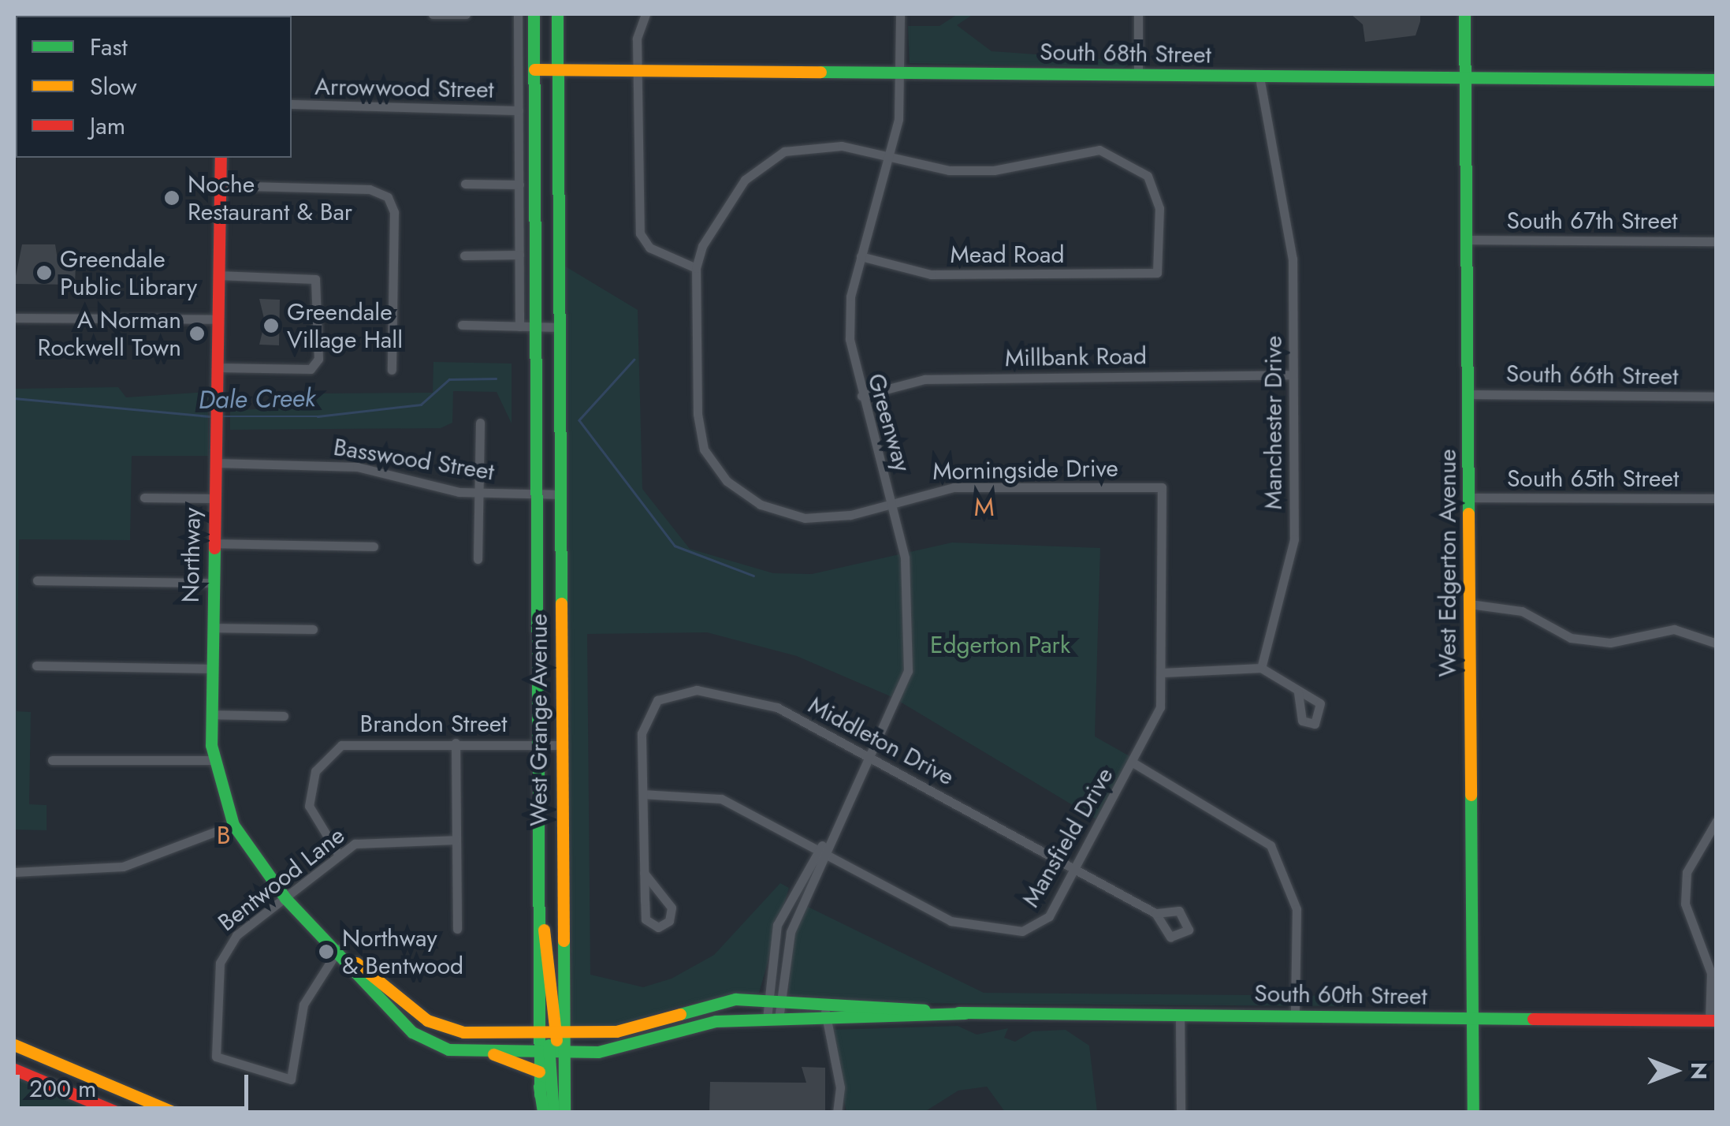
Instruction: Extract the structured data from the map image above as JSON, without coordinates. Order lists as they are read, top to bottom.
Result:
{
  "streets": {
    "street": [
      "South 68th Street",
      "Arrowwood Street",
      "South 67th Street",
      "Mead Road",
      "Millbank Road",
      "South 66th Street",
      "Greenway",
      "Manchester Drive",
      "Basswood Street",
      "Morningside Drive",
      "South 65th Street",
      "Northway",
      "West Edgerton Avenue",
      "West Grange Avenue",
      "Brandon Street",
      "Middleton Drive",
      "Mansfield Drive",
      "Bentwood Lane",
      "South 60th Street"
    ]
  },
  "crossings": [
    ["South 68th Street", "Greenway"],
    ["South 68th Street", "Manchester Drive"],
    ["South 68th Street", "West Edgerton Avenue"],
    ["South 68th Street", "West Grange Avenue"],
    ["South 67th Street", "West Edgerton Avenue"],
    ["Mead Road", "Greenway"],
    ["Millbank Road", "Greenway"],
    ["Millbank Road", "Manchester Drive"],
    ["South 66th Street", "West Edgerton Avenue"],
    ["Greenway", "Morningside Drive"],
    ["Greenway", "Middleton Drive"],
    ["Greenway", "Mansfield Drive"],
    ["Greenway", "South 60th Street"],
    ["Basswood Street", "Northway"],
    ["Basswood Street", "West Grange Avenue"],
    ["Morningside Drive", "Mansfield Drive"],
    ["South 65th Street", "West Edgerton Avenue"],
    ["Northway", "West Grange Avenue"],
    ["Northway", "Bentwood Lane"],
    ["Northway", "South 60th Street"],
    ["West Edgerton Avenue", "South 60th Street"],
    ["West Grange Avenue", "Brandon Street"],
    ["West Grange Avenue", "South 60th Street"],
    ["Brandon Street", "Bentwood Lane"],
    ["Middleton Drive", "Mansfield Drive"]
  ],
  "districts": ["M", "B"],
  "water": ["Dale Creek"],
  "parks": ["Edgerton Park"],
  "places": [
    "Noche Restaurant & Bar",
    "Greendale Public Library",
    "Greendale Village Hall",
    "A Norman Rockwell Town",
    "Northway & Bentwood"
  ],
  "legend": ["Fast", "Slow", "Jam"],
  "scale_bar": "200 m",
  "north": "right"
}
